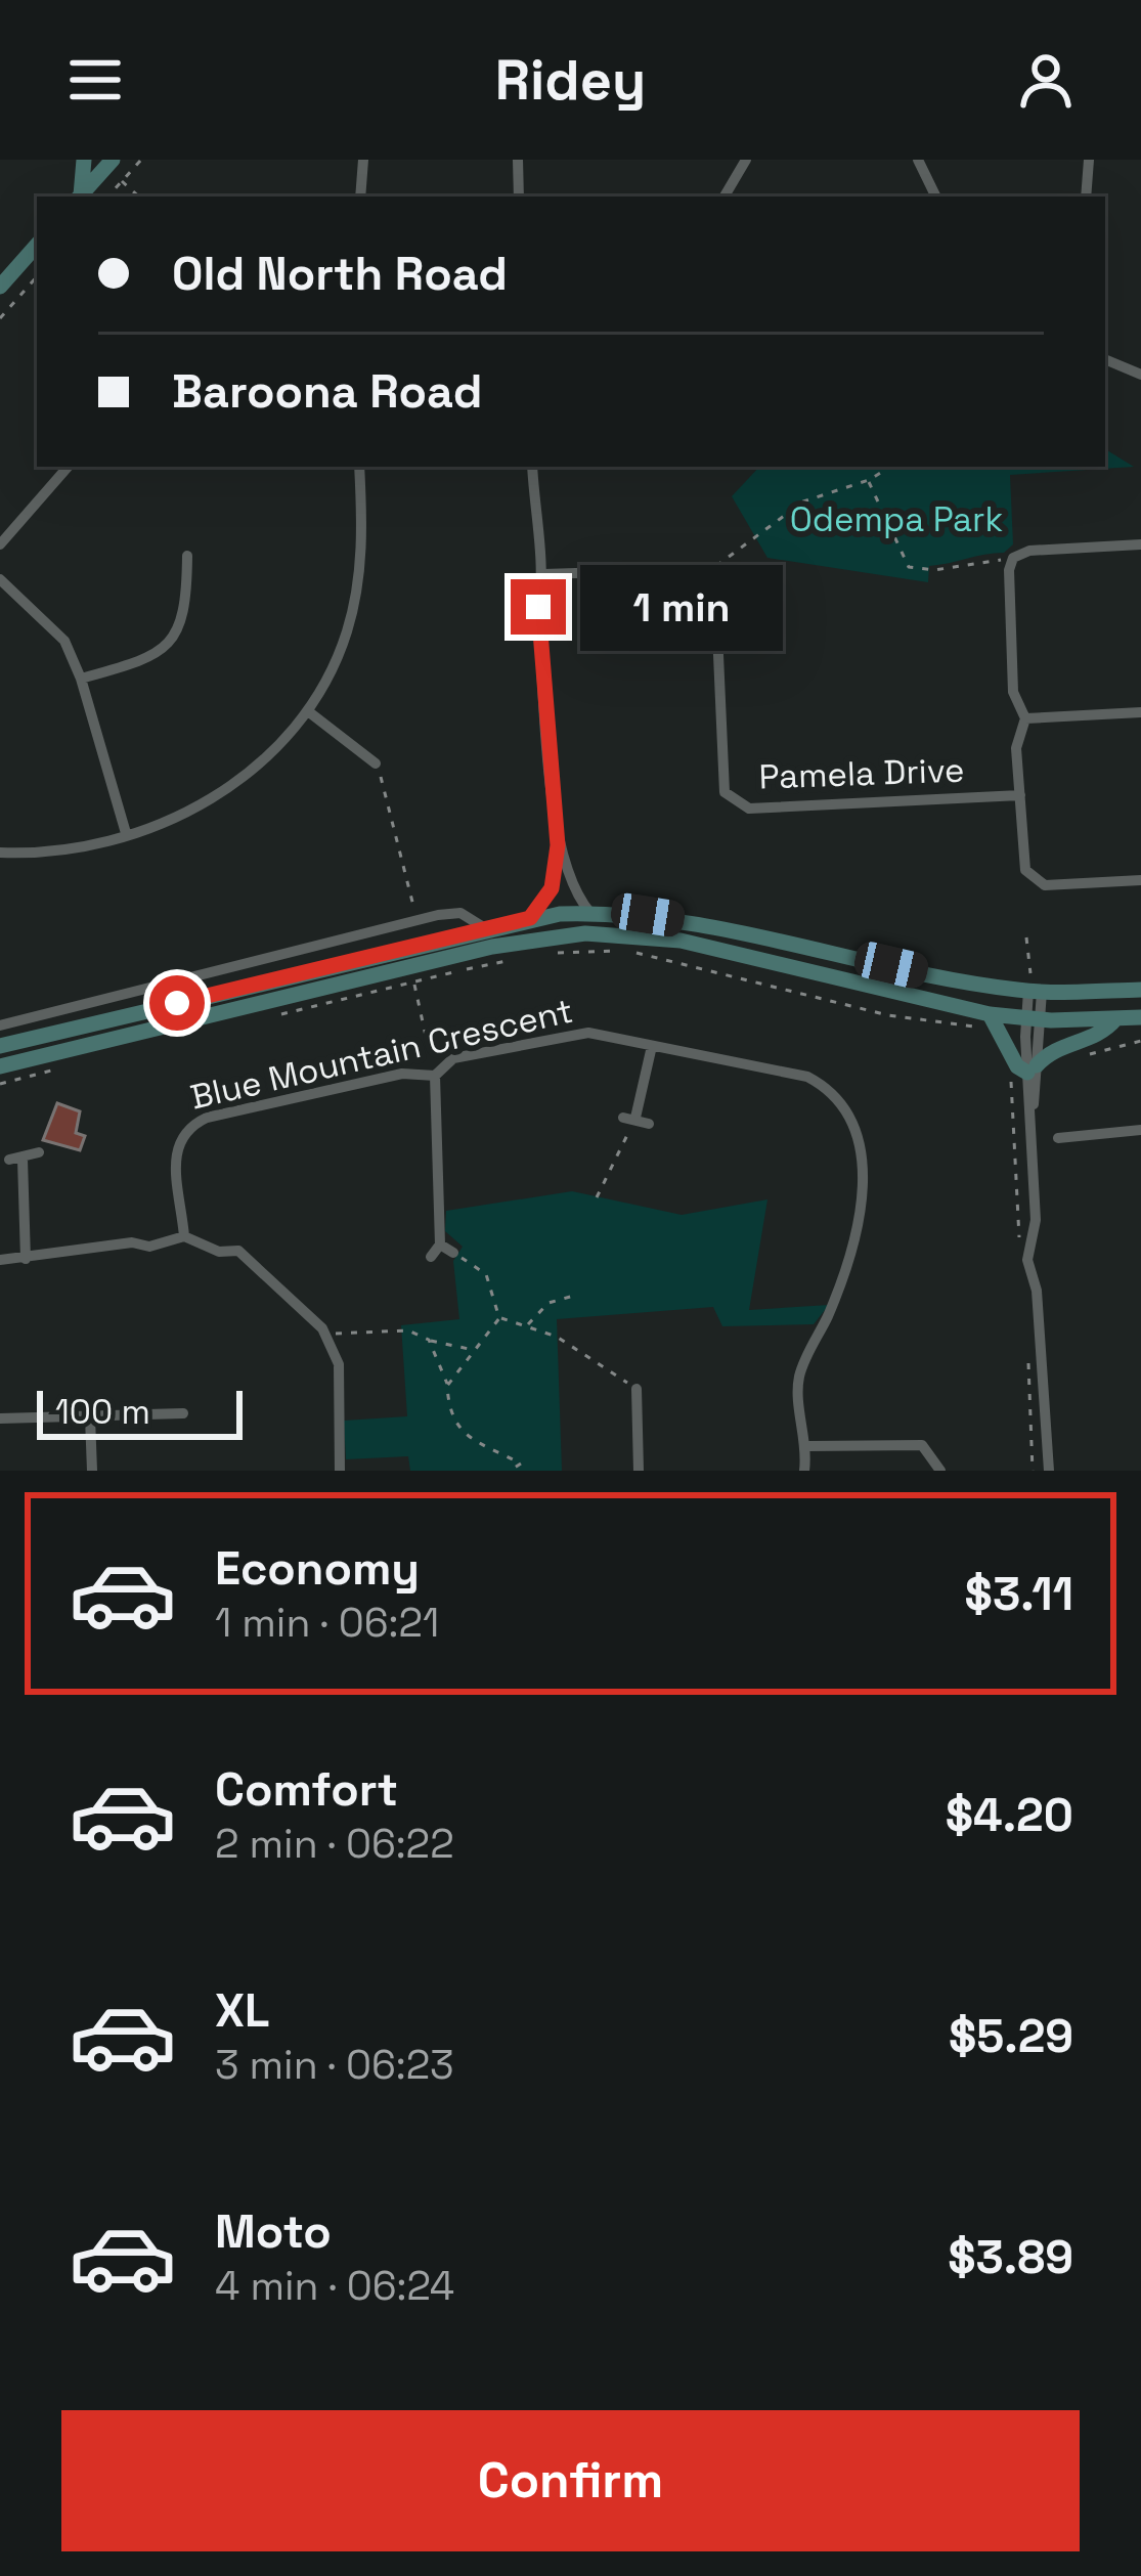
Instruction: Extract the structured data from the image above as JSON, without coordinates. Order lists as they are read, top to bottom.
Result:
{
  "streets": {
    "street": ["Pamela Drive", "Blue Mountain Crescent"]
  },
  "parks": ["Odempa Park"],
  "scale_bar": "100 m",
  "page": {
    "header": "Ridey",
    "banner": ["Old North Road", "Baroona Road"],
    "bubble": "1 min",
    "scale": "100 m",
    "list": [
      {
        "name": "Economy",
        "note": "1 min · 06:21",
        "value": "$3.11"
      },
      {
        "name": "Comfort",
        "note": "2 min · 06:22",
        "value": "$4.20"
      },
      {
        "name": "XL",
        "note": "3 min · 06:23",
        "value": "$5.29"
      },
      {
        "name": "Moto",
        "note": "4 min · 06:24",
        "value": "$3.89"
      }
    ],
    "buttons": "Confirm"
  }
}
